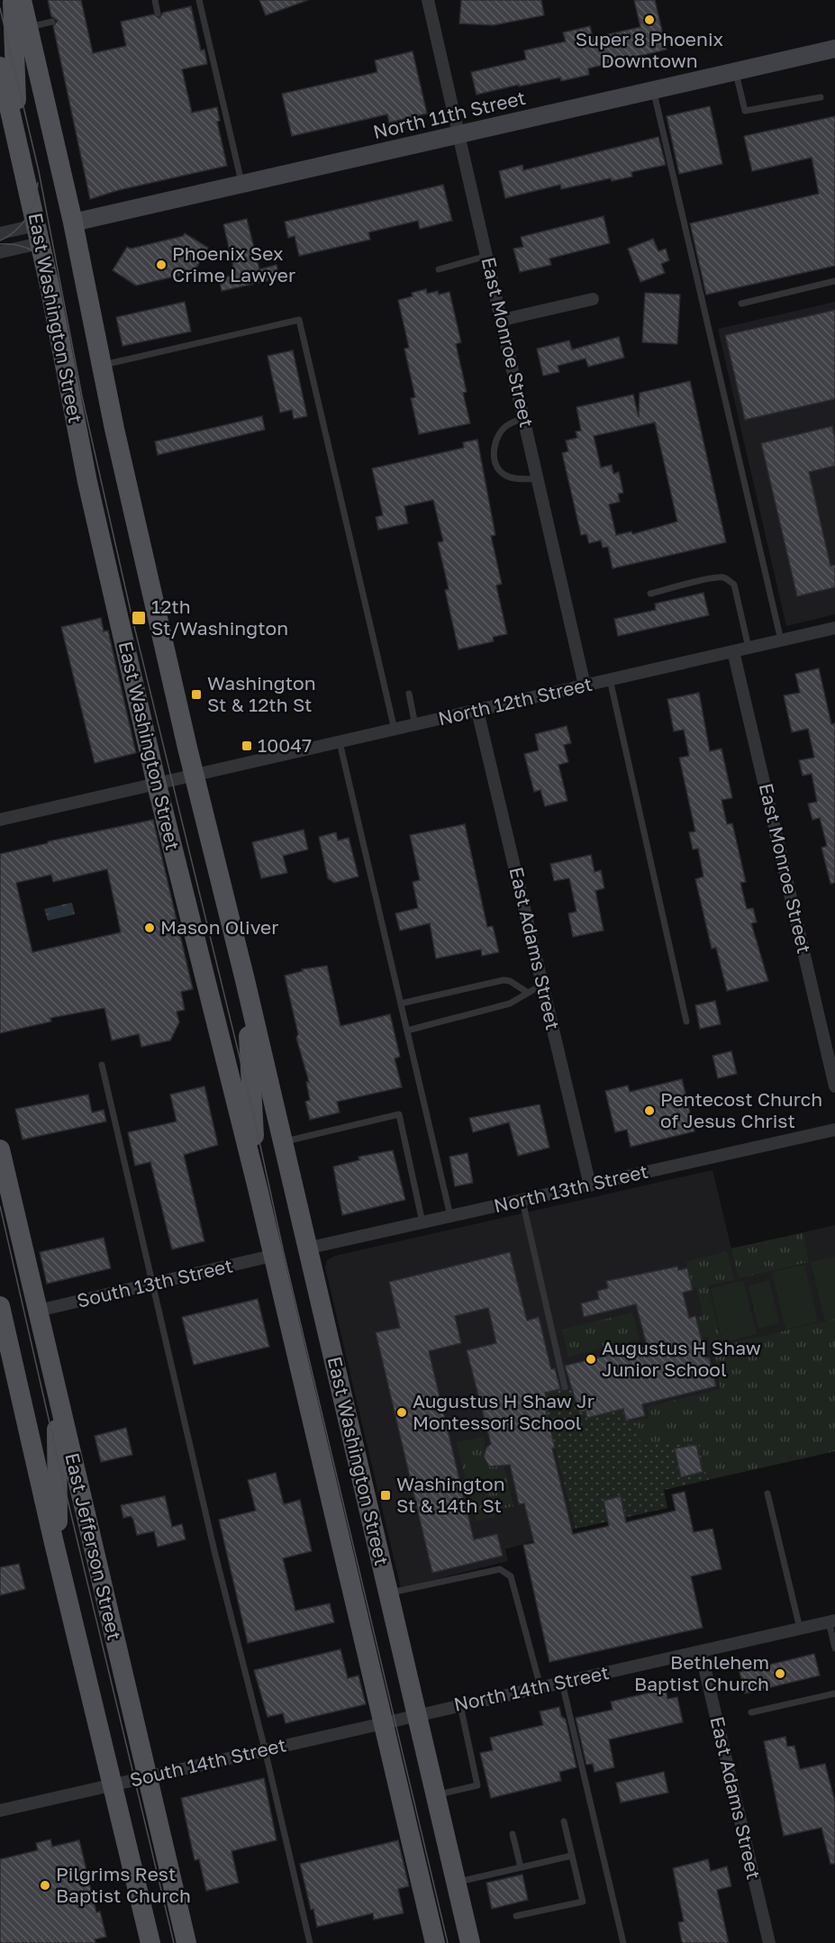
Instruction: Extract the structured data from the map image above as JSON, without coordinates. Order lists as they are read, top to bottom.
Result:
{
  "streets": {
    "main road": ["East Washington Street", "East Jefferson Street"],
    "street": [
      "North 11th Street",
      "East Monroe Street",
      "North 12th Street",
      "East Adams Street",
      "North 13th Street",
      "South 13th Street",
      "North 14th Street",
      "South 14th Street"
    ]
  },
  "crossings": [
    ["North 11th Street", "East Washington Street"],
    ["North 11th Street", "East Monroe Street"],
    ["East Washington Street", "North 12th Street"],
    ["East Washington Street", "North 13th Street"],
    ["East Washington Street", "South 13th Street"],
    ["East Washington Street", "North 14th Street"],
    ["East Washington Street", "South 14th Street"],
    ["East Monroe Street", "North 12th Street"],
    ["North 12th Street", "East Adams Street"],
    ["East Adams Street", "North 13th Street"],
    ["East Adams Street", "North 14th Street"],
    ["South 13th Street", "East Jefferson Street"],
    ["East Jefferson Street", "South 14th Street"],
    ["North 14th Street", "South 14th Street"]
  ],
  "places": {
    "other": [
      "Super 8 Phoenix Downtown",
      "Phoenix Sex Crime Lawyer",
      "Mason Oliver",
      "Pentecost Church of Jesus Christ",
      "Augustus H Shaw Junior School",
      "Augustus H Shaw Jr Montessori School",
      "Bethlehem Baptist Church",
      "Pilgrims Rest Baptist Church"
    ],
    "transit": [
      "12th St/Washington",
      "Washington St & 12th St",
      "10047",
      "Washington St & 14th St"
    ]
  }
}
